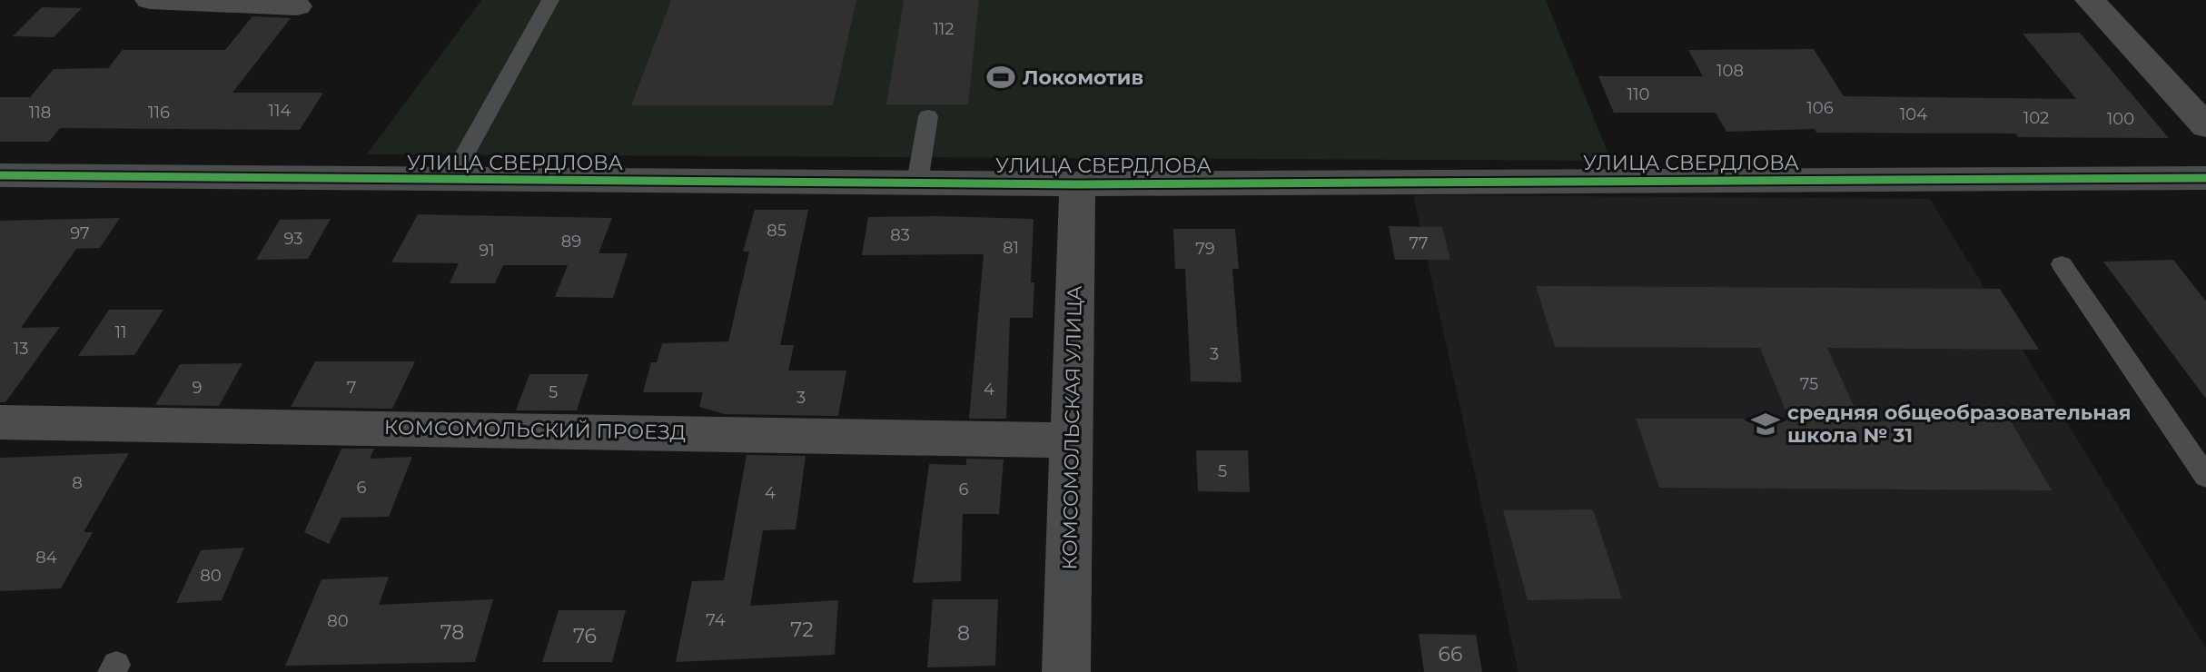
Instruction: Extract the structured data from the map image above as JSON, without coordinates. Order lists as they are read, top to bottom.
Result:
{
  "streets": {
    "street": ["УЛИЦА СВЕРДЛОВА", "КОМСОМОЛЬСКАЯ УЛИЦА", "КОМСОМОЛЬСКИЙ ПРОЕЗД"]
  },
  "crossings": [
    ["УЛИЦА СВЕРДЛОВА", "КОМСОМОЛЬСКАЯ УЛИЦА"],
    ["КОМСОМОЛЬСКАЯ УЛИЦА", "КОМСОМОЛЬСКИЙ ПРОЕЗД"]
  ],
  "places": {
    "sports": ["Локомотив"],
    "school or university": ["средняя общеобразовательная школа № 31"]
  },
  "house_numbers": [
    "112",
    "108",
    "110",
    "106",
    "114",
    "118",
    "116",
    "104",
    "102",
    "100",
    "85",
    "97",
    "83",
    "93",
    "89",
    "77",
    "81",
    "79",
    "91",
    "11",
    "13",
    "3",
    "75",
    "9",
    "7",
    "4",
    "5",
    "3",
    "5",
    "8",
    "6",
    "6",
    "4",
    "84",
    "80",
    "74",
    "80",
    "72",
    "78",
    "8",
    "76",
    "66"
  ]
}
